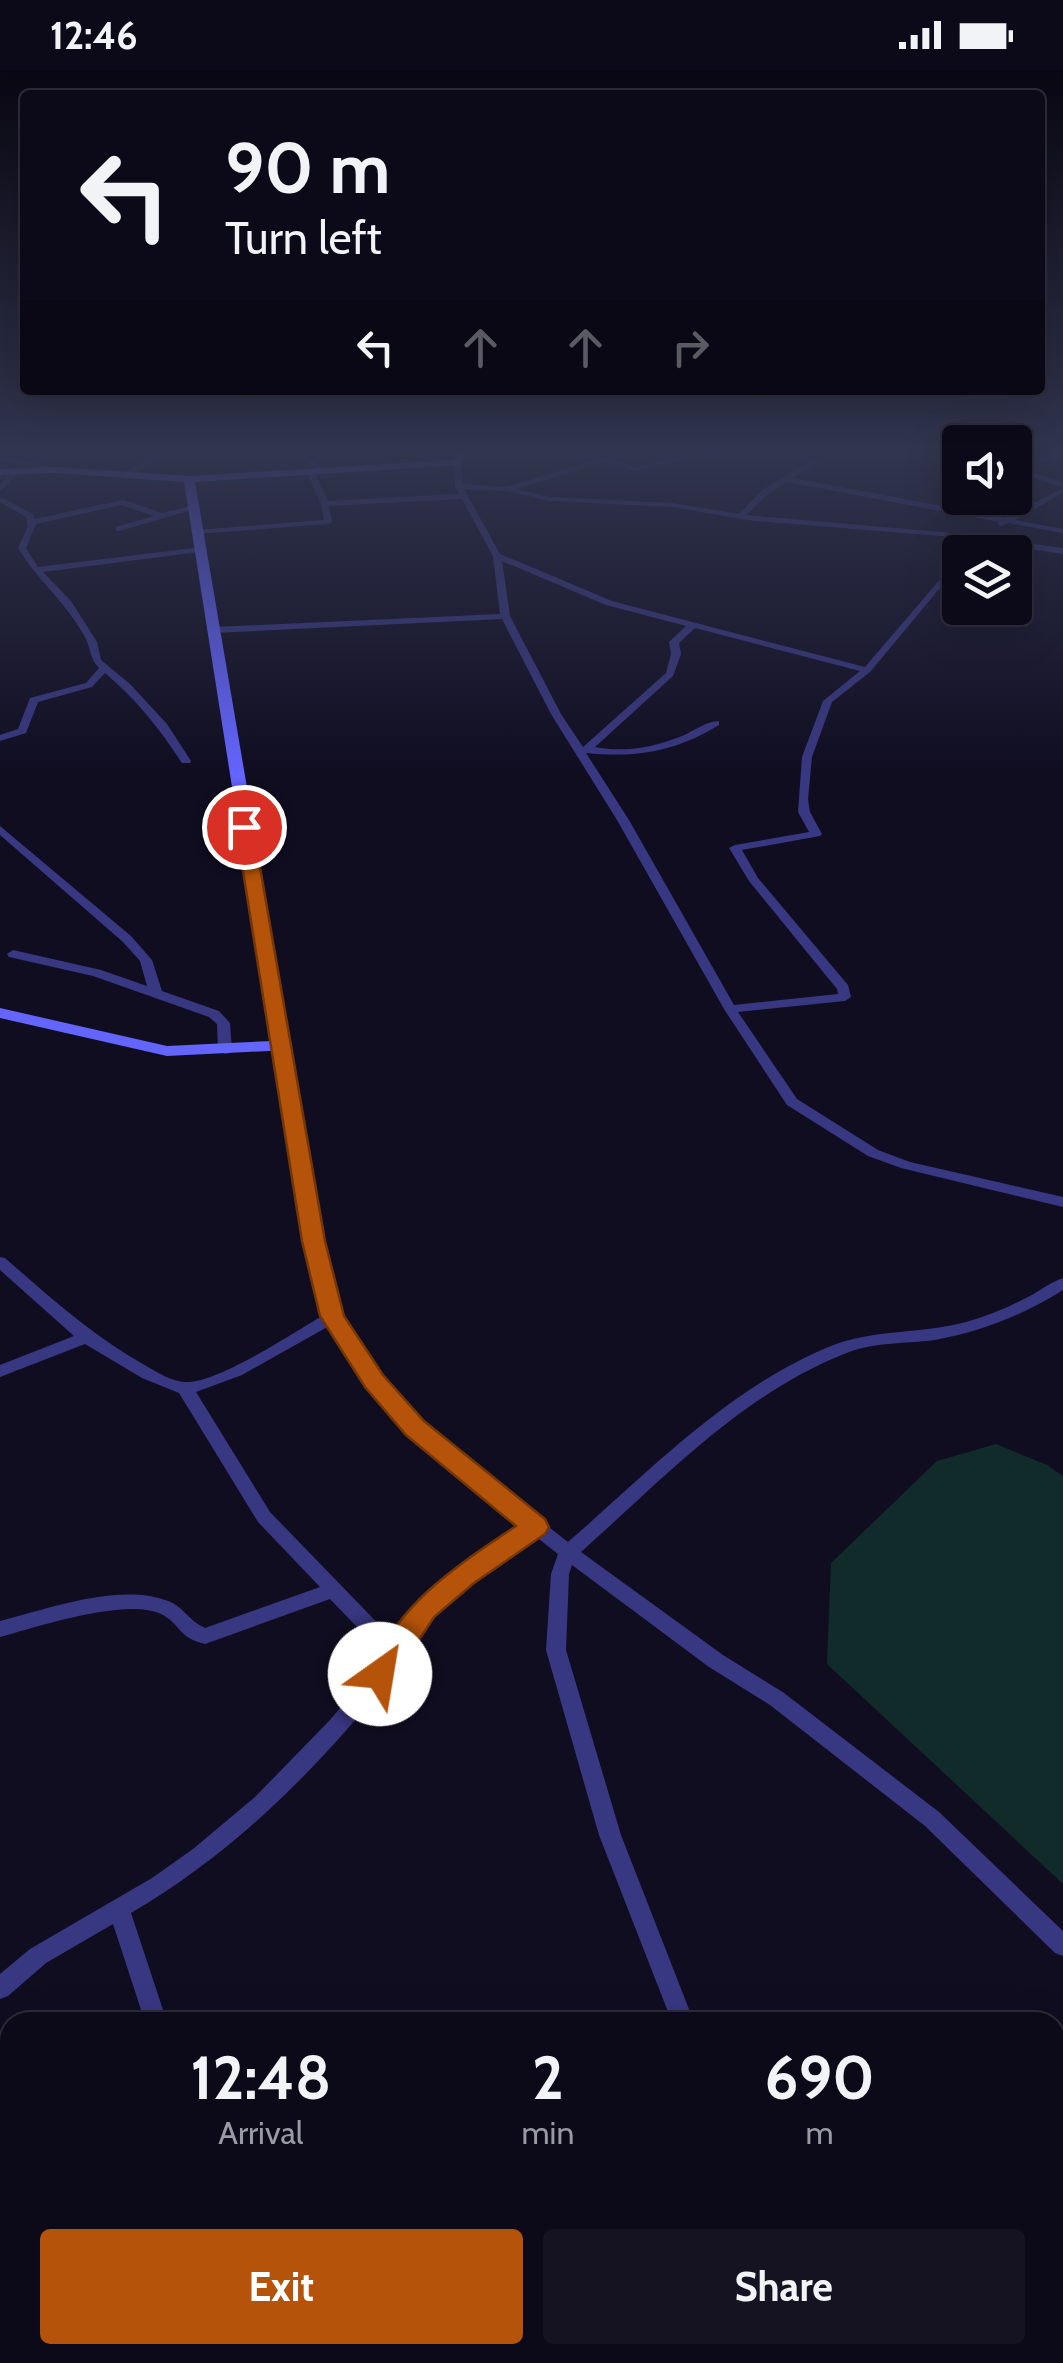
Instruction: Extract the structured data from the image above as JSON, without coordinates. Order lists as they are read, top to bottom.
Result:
{
  "page": {
    "status": "12:46",
    "turn": ["90 m", "Turn left"],
    "eta": [
      "12:48",
      "Arrival",
      "2",
      "min",
      "690",
      "m"
    ],
    "buttons": ["Exit", "Share"]
  }
}
